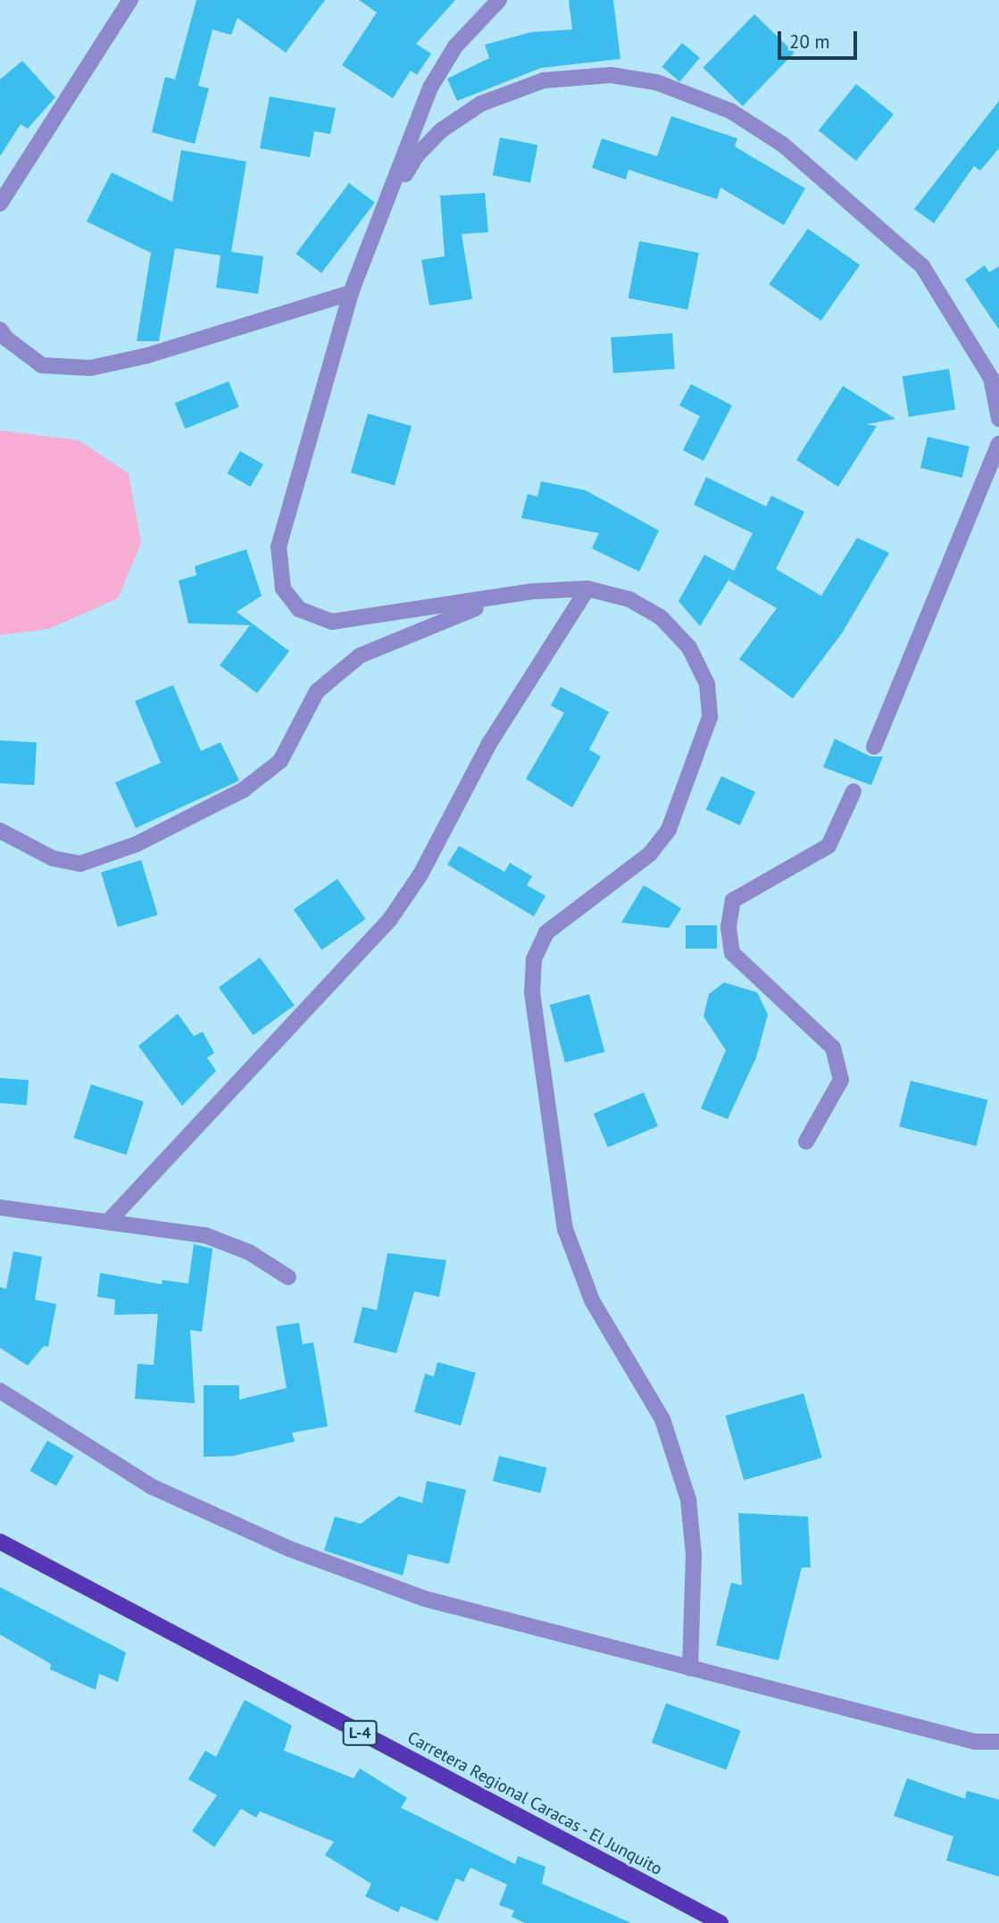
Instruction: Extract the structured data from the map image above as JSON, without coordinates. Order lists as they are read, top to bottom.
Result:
{
  "streets": {
    "main road": ["L-4", "Carretera Regional Caracas - El Junquito"]
  },
  "scale_bar": "20 m"
}
